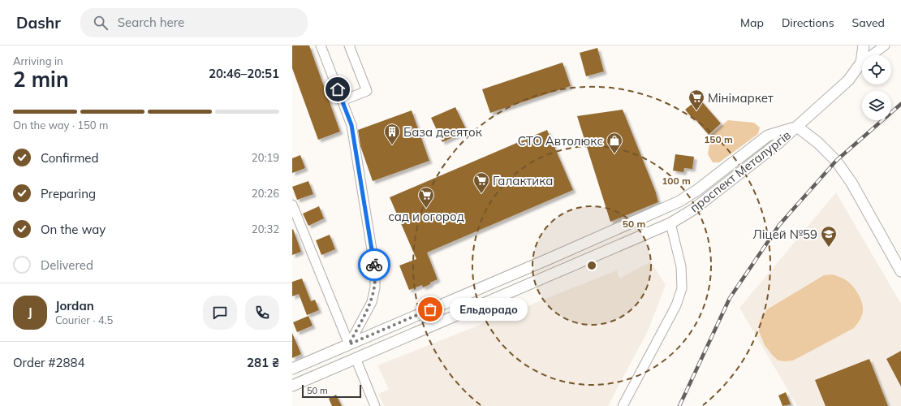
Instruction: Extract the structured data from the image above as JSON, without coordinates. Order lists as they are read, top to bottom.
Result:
{
  "streets": {
    "street": ["проспект Металургів"]
  },
  "places": {
    "supermarket": ["Мінімаркет", "Галактика", "сад и огород"],
    "building": ["База десяток"],
    "shop": ["СТО Автолюкс"],
    "school or university": ["Ліцей №59"],
    "other": ["Ельдорадо"]
  },
  "scale_bar": "50 m",
  "page": {
    "header": "Dashr",
    "search": "Search here",
    "nav": ["Map", "Directions", "Saved"],
    "heading": ["2 min", "Arriving in", "20:46–20:51"],
    "panel": [
      "Jordan",
      "Courier · 4.5",
      "Order #2884",
      "281 ₴"
    ],
    "bar": "On the way · 150 m",
    "list": [
      ["Confirmed", "20:19"],
      ["Preparing", "20:26"],
      ["On the way", "20:32"],
      "Delivered"
    ],
    "round": "J",
    "bubble": "Ельдорадо",
    "scale": "50 m"
  },
  "rings": ["150 m", "100 m", "50 m"]
}
